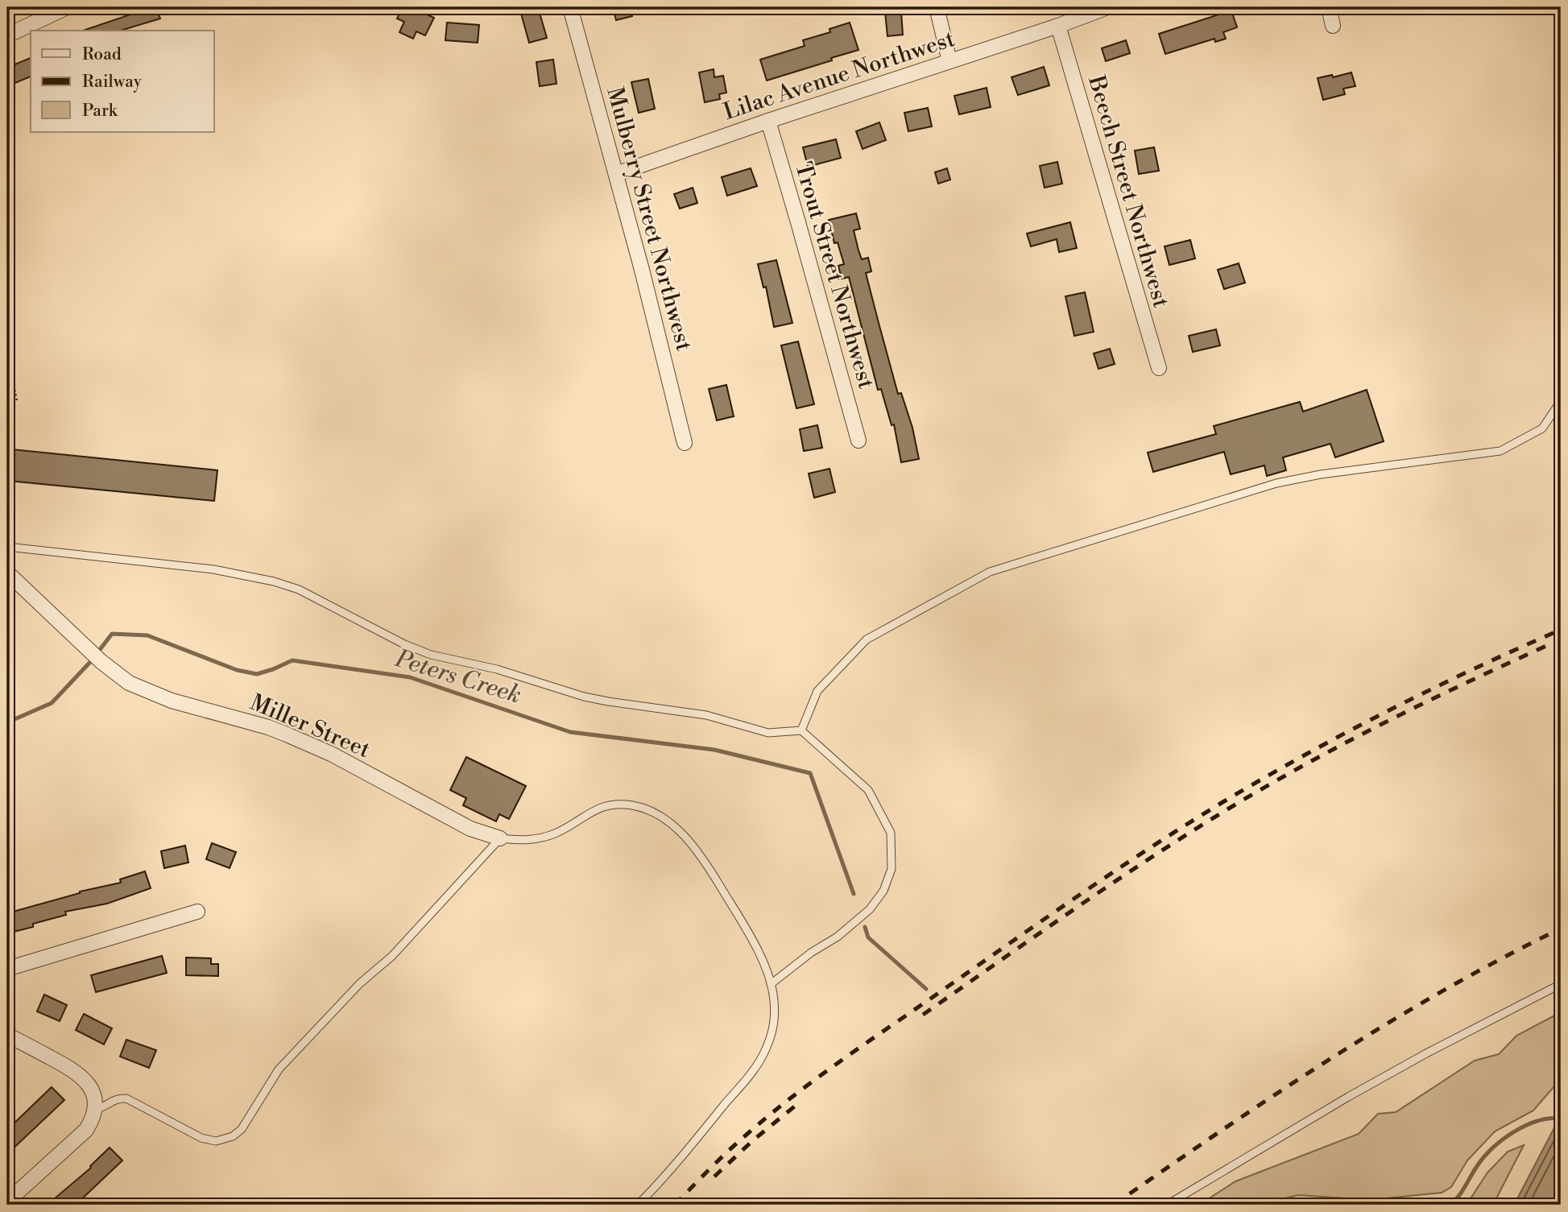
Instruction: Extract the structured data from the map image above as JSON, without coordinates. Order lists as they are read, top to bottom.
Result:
{
  "streets": {
    "street": [
      "Lilac Avenue Northwest",
      "Beech Street Northwest",
      "Mulberry Street Northwest",
      "Trout Street Northwest",
      "Miller Street"
    ]
  },
  "crossings": [
    ["Lilac Avenue Northwest", "Beech Street Northwest"],
    ["Lilac Avenue Northwest", "Mulberry Street Northwest"],
    ["Lilac Avenue Northwest", "Trout Street Northwest"]
  ],
  "water": ["Peters Creek"],
  "legend": ["Road", "Railway", "Park"]
}
